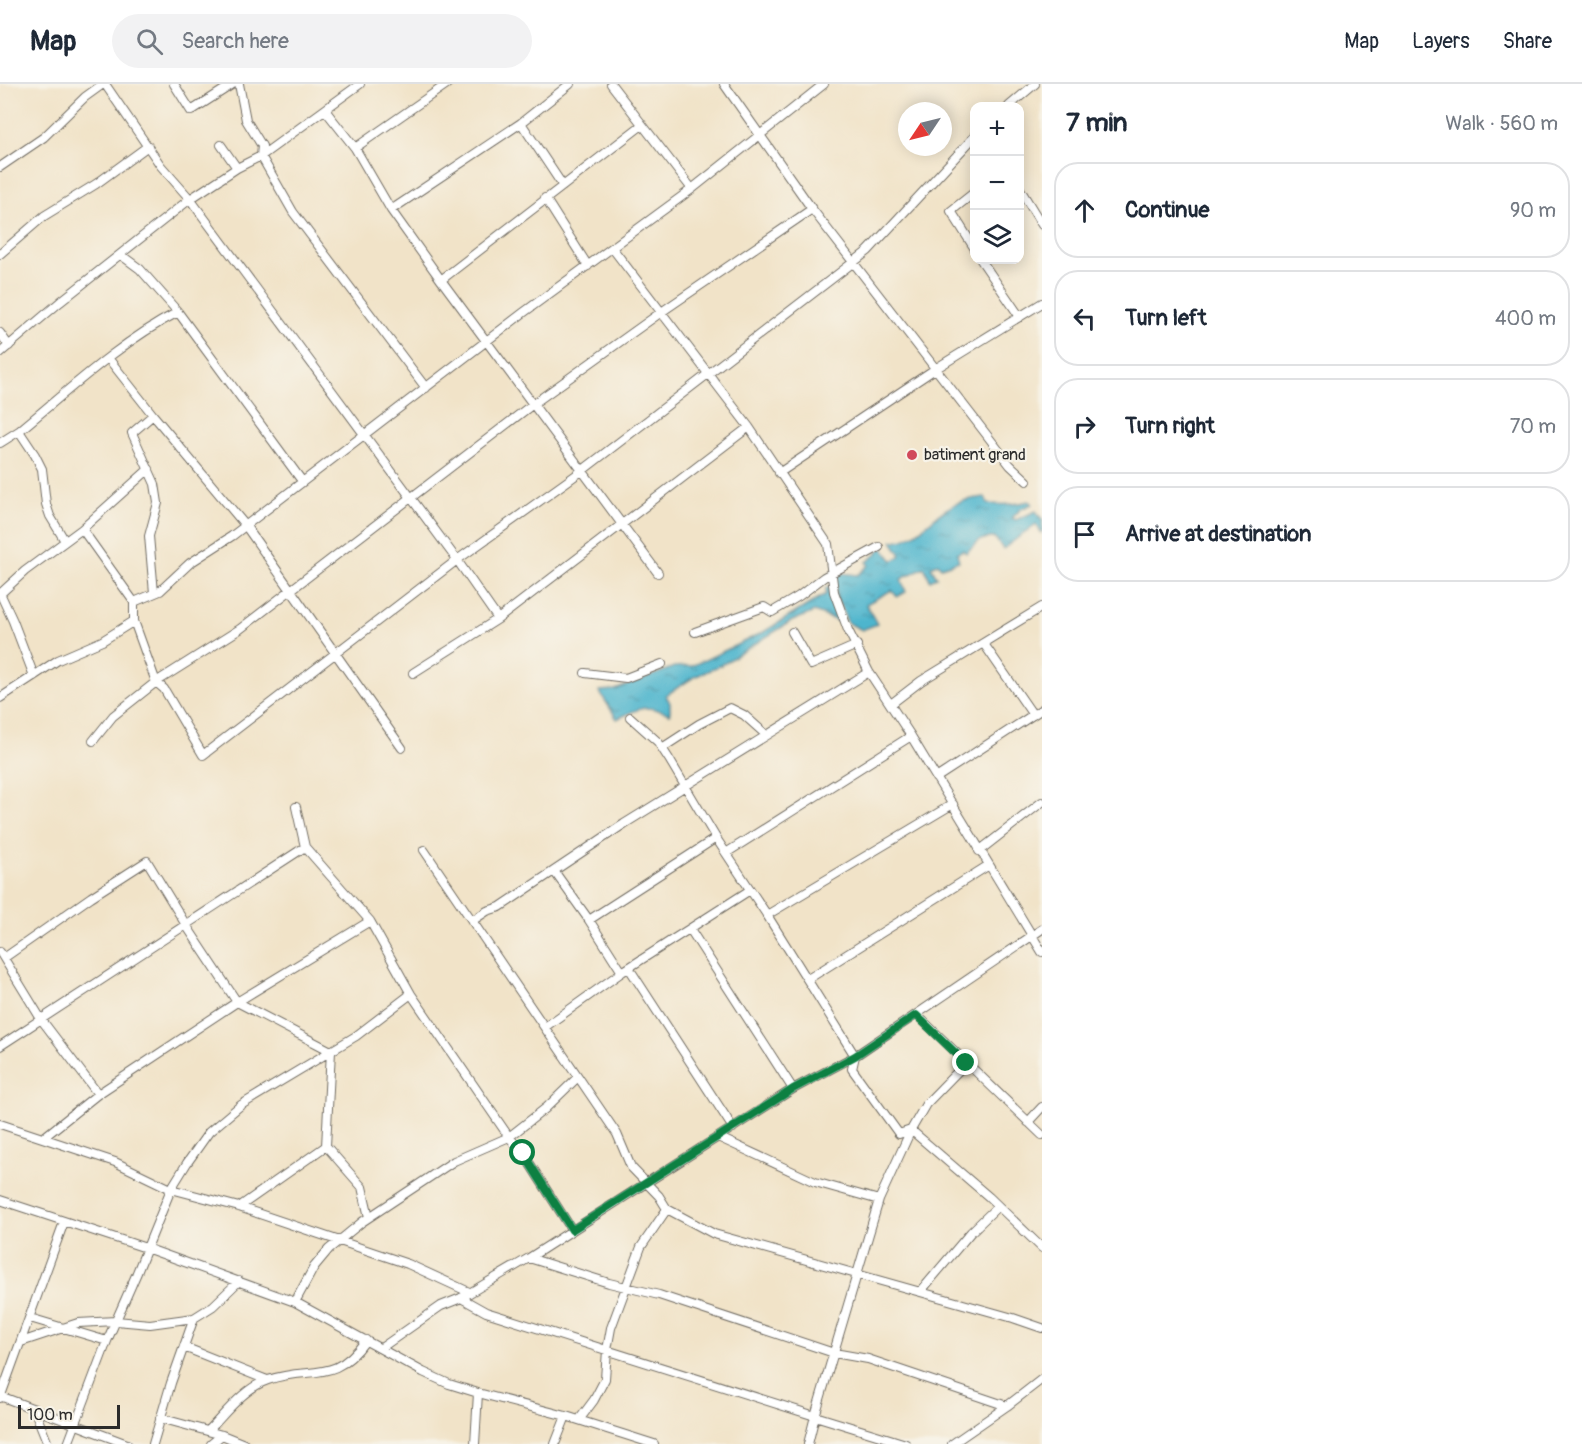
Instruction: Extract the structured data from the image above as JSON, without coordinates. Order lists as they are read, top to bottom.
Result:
{
  "places": ["batiment grand"],
  "scale_bar": "100 m",
  "north": "bottom left",
  "page": {
    "header": "Map",
    "search": "Search here",
    "nav": ["Map", "Layers", "Share"],
    "heading": ["7 min", "Walk · 560 m"],
    "map_buttons": ["+", "−"],
    "list": [
      ["Continue", "90 m"],
      ["Turn left", "400 m"],
      ["Turn right", "70 m"],
      "Arrive at destination"
    ],
    "scale": "100 m"
  }
}
